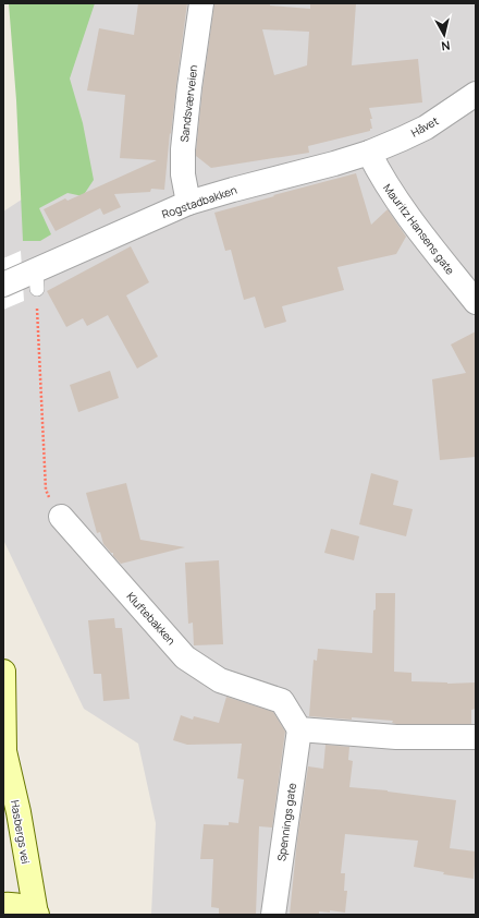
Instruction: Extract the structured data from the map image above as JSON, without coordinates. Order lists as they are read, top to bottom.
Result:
{
  "streets": {
    "street": [
      "Sandsværveien",
      "Håvet",
      "Rogstadbakken",
      "Mauritz Hansens gate",
      "Kluftebakken",
      "Spennings gate",
      "Hasbergs vei"
    ]
  },
  "crossings": [
    ["Sandsværveien", "Rogstadbakken"],
    ["Håvet", "Rogstadbakken"],
    ["Håvet", "Mauritz Hansens gate"],
    ["Rogstadbakken", "Mauritz Hansens gate"],
    ["Kluftebakken", "Spennings gate"]
  ],
  "north": "bottom"
}
